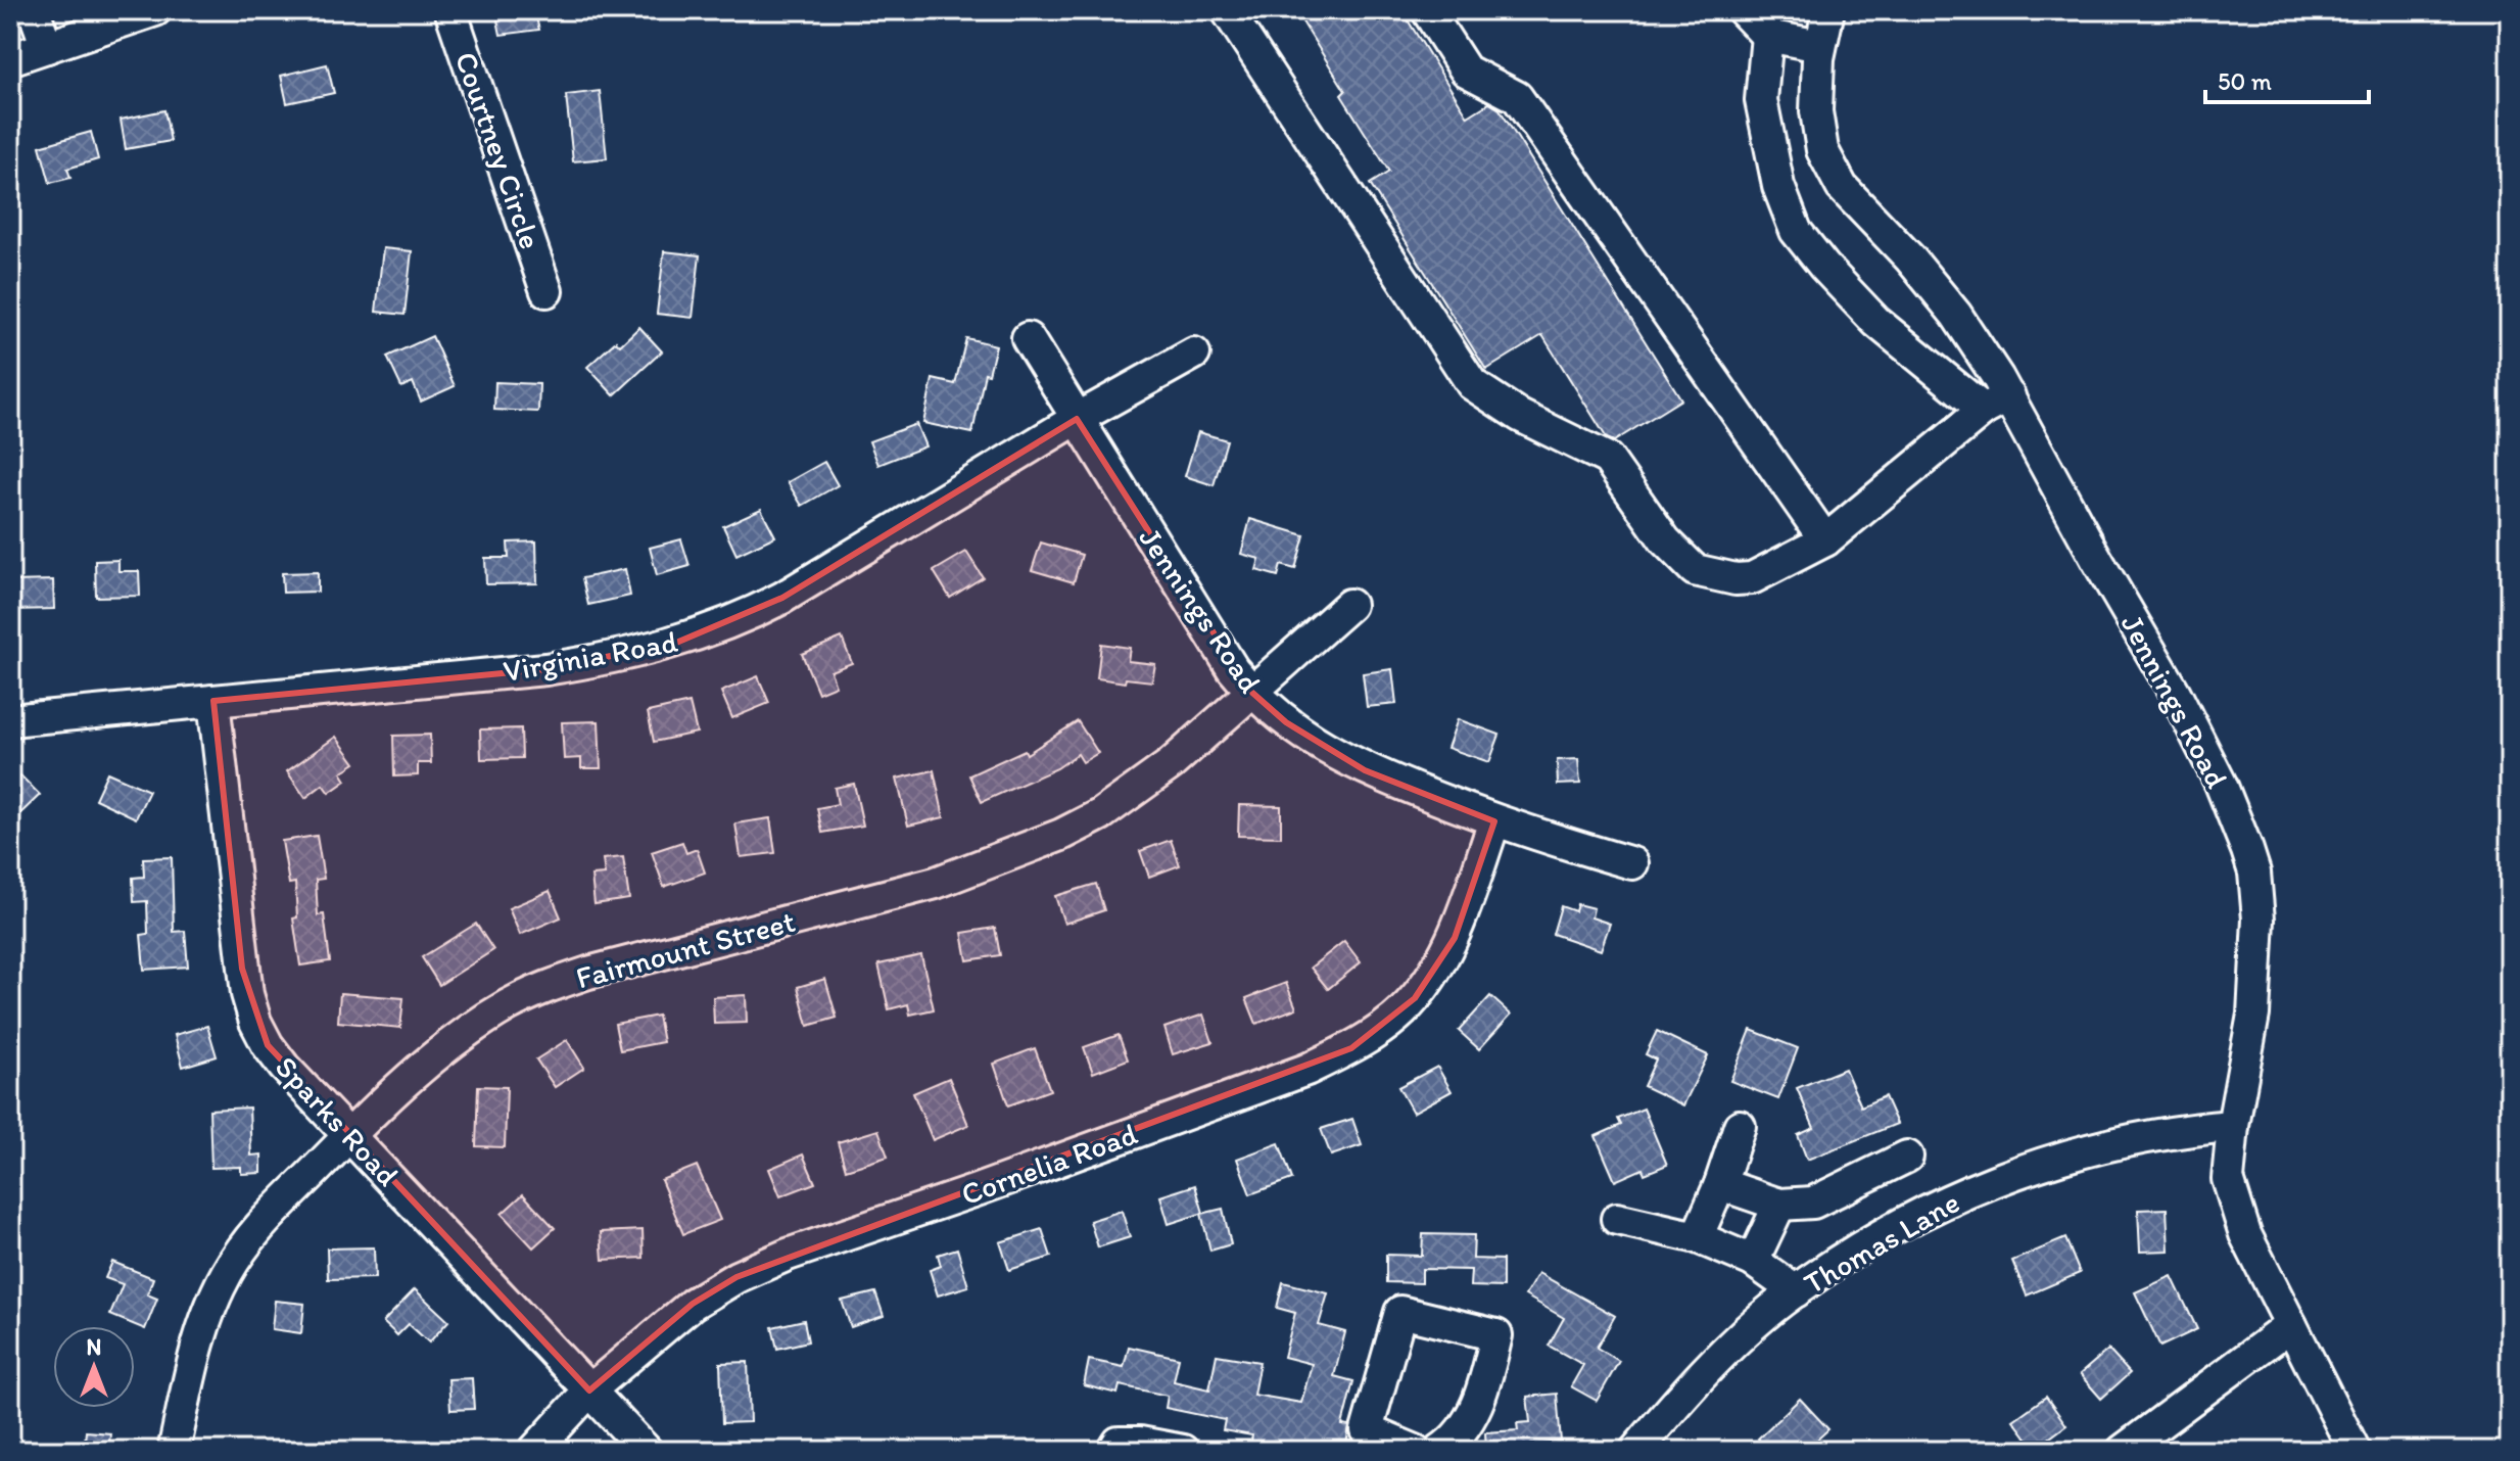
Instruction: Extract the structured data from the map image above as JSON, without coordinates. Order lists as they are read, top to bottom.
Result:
{
  "streets": {
    "street": [
      "Courtney Circle",
      "Jennings Road",
      "Virginia Road",
      "Fairmount Street",
      "Sparks Road",
      "Cornelia Road",
      "Thomas Lane"
    ]
  },
  "crossings": [
    ["Jennings Road", "Virginia Road"],
    ["Jennings Road", "Fairmount Street"],
    ["Jennings Road", "Cornelia Road"],
    ["Jennings Road", "Thomas Lane"],
    ["Virginia Road", "Sparks Road"],
    ["Fairmount Street", "Sparks Road"],
    ["Sparks Road", "Cornelia Road"]
  ],
  "scale_bar": "50 m",
  "north": "top"
}
